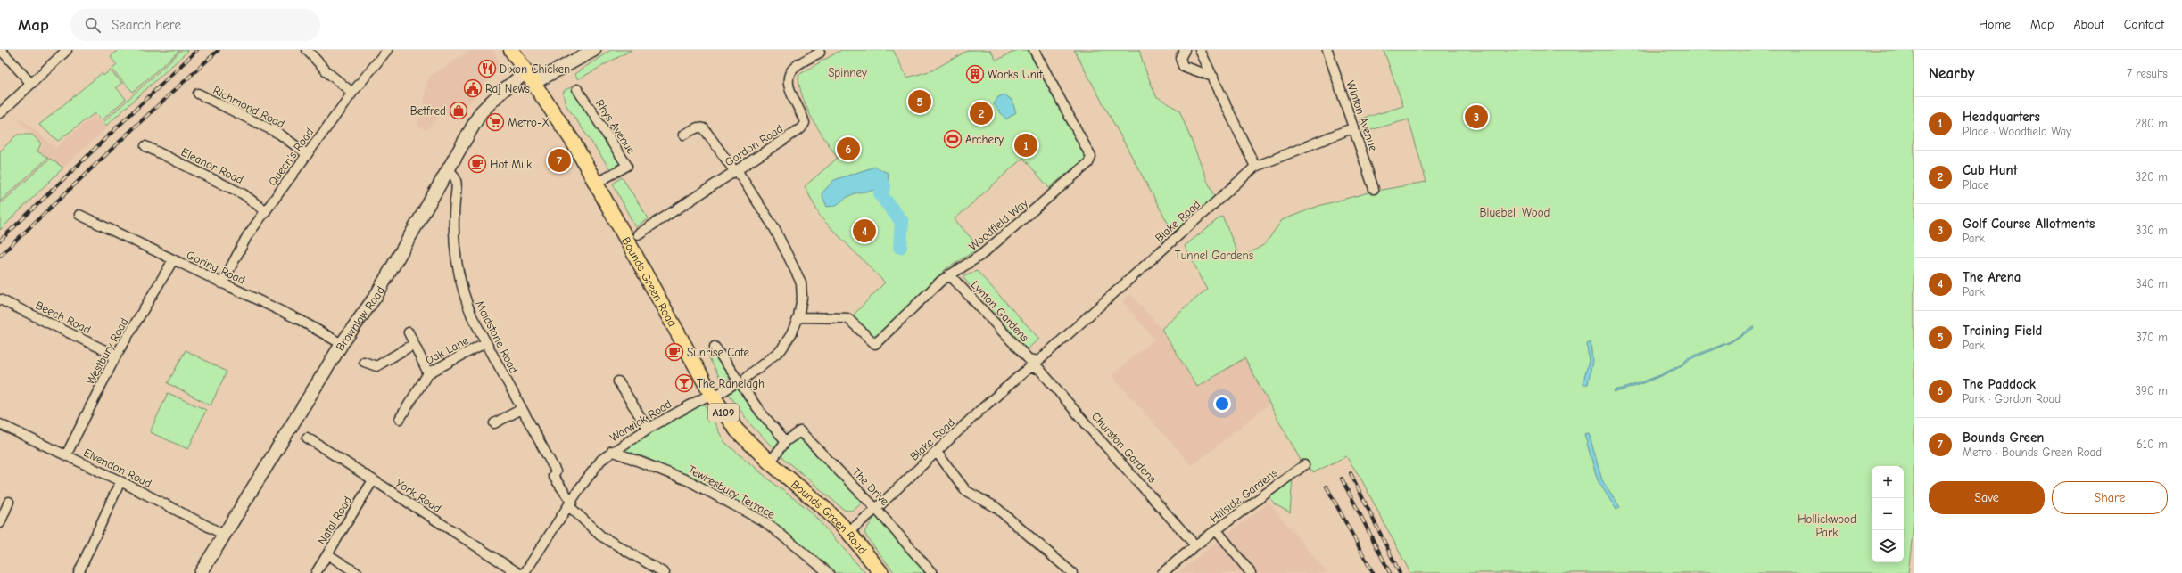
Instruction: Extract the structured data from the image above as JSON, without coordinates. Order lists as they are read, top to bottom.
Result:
{
  "streets": {
    "main road": ["Bounds Green Road", "Brownlow Road", "A109"],
    "street": [
      "Richmond Road",
      "Winton Avenue",
      "Rhys Avenue",
      "Gordon Road",
      "Queen's Road",
      "Eleanor Road",
      "Blake Road",
      "Woodfield Way",
      "Goring Road",
      "Lynton Gardens",
      "Beech Road",
      "Maidstone Road",
      "Oak Lane",
      "Westbury Road",
      "Warwick Road",
      "Churston Gardens",
      "Elvendon Road",
      "The Drive",
      "Tewkesbury Terrace",
      "York Road",
      "Hillside Gardens",
      "Natal Road"
    ]
  },
  "crossings": [
    ["Richmond Road", "Queen's Road"],
    ["Winton Avenue", "Blake Road"],
    ["Rhys Avenue", "Bounds Green Road"],
    ["Queen's Road", "Eleanor Road"],
    ["Queen's Road", "Goring Road"],
    ["Blake Road", "Bounds Green Road"],
    ["Blake Road", "Lynton Gardens"],
    ["Blake Road", "Churston Gardens"],
    ["Blake Road", "The Drive"],
    ["Woodfield Way", "Lynton Gardens"],
    ["Goring Road", "Brownlow Road"],
    ["Goring Road", "Westbury Road"],
    ["Bounds Green Road", "Brownlow Road"],
    ["Bounds Green Road", "Warwick Road"],
    ["Bounds Green Road", "The Drive"],
    ["Lynton Gardens", "Churston Gardens"],
    ["Beech Road", "Westbury Road"],
    ["Brownlow Road", "Maidstone Road"],
    ["Brownlow Road", "Elvendon Road"],
    ["Maidstone Road", "Oak Lane"],
    ["Maidstone Road", "Warwick Road"],
    ["Westbury Road", "Elvendon Road"],
    ["Warwick Road", "Tewkesbury Terrace"],
    ["Churston Gardens", "Hillside Gardens"],
    ["York Road", "Natal Road"]
  ],
  "parks": [
    "Spinney",
    "Bluebell Wood",
    "Tunnel Gardens",
    "Hollickwood Park"
  ],
  "places": {
    "restaurant": ["Dixon Chicken"],
    "building": ["Works Unit"],
    "public building": ["Raj News"],
    "shop": ["Betfred"],
    "supermarket": ["Metro-X"],
    "sports": ["Archery"],
    "cafe": ["Hot Milk", "Sunrise Cafe"],
    "bar": ["The Ranelagh"]
  },
  "page": {
    "header": "Map",
    "search": "Search here",
    "nav": [
      "Home",
      "Map",
      "About",
      "Contact"
    ],
    "heading": ["Nearby", "7 results"],
    "pins": [
      "5",
      "2",
      "3",
      "1",
      "6",
      "7",
      "4"
    ],
    "list": [
      {
        "mark": "1",
        "name": "Headquarters",
        "note": "Place · Woodfield Way",
        "value": "280 m"
      },
      {
        "mark": "2",
        "name": "Cub Hunt",
        "note": "Place",
        "value": "320 m"
      },
      {
        "mark": "3",
        "name": "Golf Course Allotments",
        "note": "Park",
        "value": "330 m"
      },
      {
        "mark": "4",
        "name": "The Arena",
        "note": "Park",
        "value": "340 m"
      },
      {
        "mark": "5",
        "name": "Training Field",
        "note": "Park",
        "value": "370 m"
      },
      {
        "mark": "6",
        "name": "The Paddock",
        "note": "Park · Gordon Road",
        "value": "390 m"
      },
      {
        "mark": "7",
        "name": "Bounds Green",
        "note": "Metro · Bounds Green Road",
        "value": "610 m"
      }
    ],
    "map_buttons": ["+", "−"],
    "buttons": ["Save", "Share"]
  }
}
